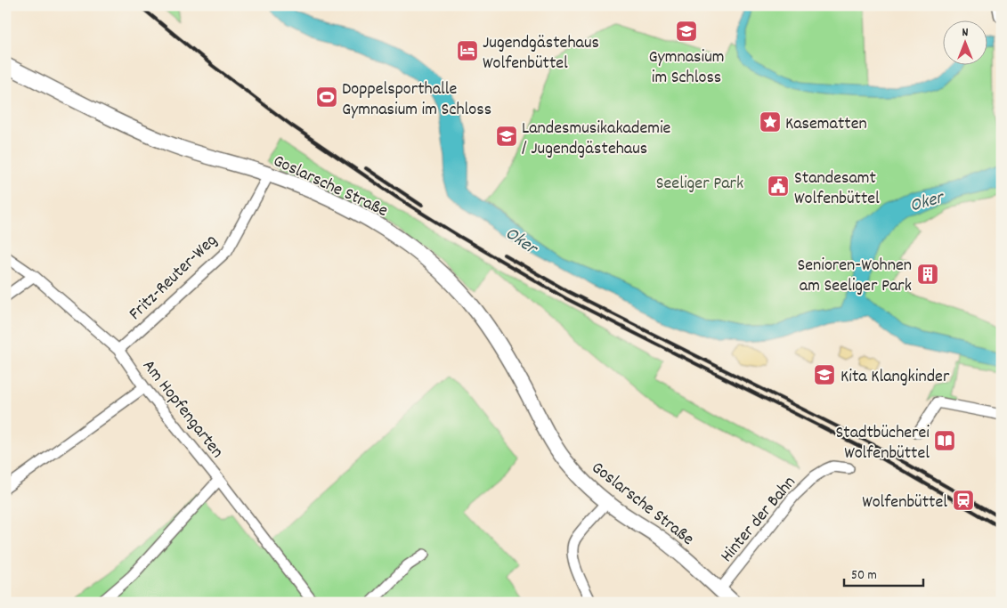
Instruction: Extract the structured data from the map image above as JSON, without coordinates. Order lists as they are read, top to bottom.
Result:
{
  "streets": {
    "main road": ["Goslarsche Straße"],
    "street": ["Fritz-Reuter-Weg", "Am Hopfengarten", "Hinter der Bahn"]
  },
  "crossings": [
    ["Goslarsche Straße", "Fritz-Reuter-Weg"],
    ["Goslarsche Straße", "Hinter der Bahn"],
    ["Fritz-Reuter-Weg", "Am Hopfengarten"]
  ],
  "water": ["Oker"],
  "parks": ["Seeliger Park"],
  "places": {
    "school or university": ["Gymnasium im Schloss", "Landesmusikakademie / Jugendgästehaus", "Kita Klangkinder"],
    "hotel": ["Jugendgästehaus Wolfenbüttel"],
    "sports": ["Doppelsporthalle Gymnasium im Schloss"],
    "place": ["Kasematten"],
    "public building": ["Standesamt Wolfenbüttel"],
    "building": ["Senioren-Wohnen am Seeliger Park"],
    "library": ["Stadtbücherei Wolfenbüttel"],
    "station": ["Wolfenbüttel"]
  },
  "scale_bar": "50 m",
  "north": "top"
}
